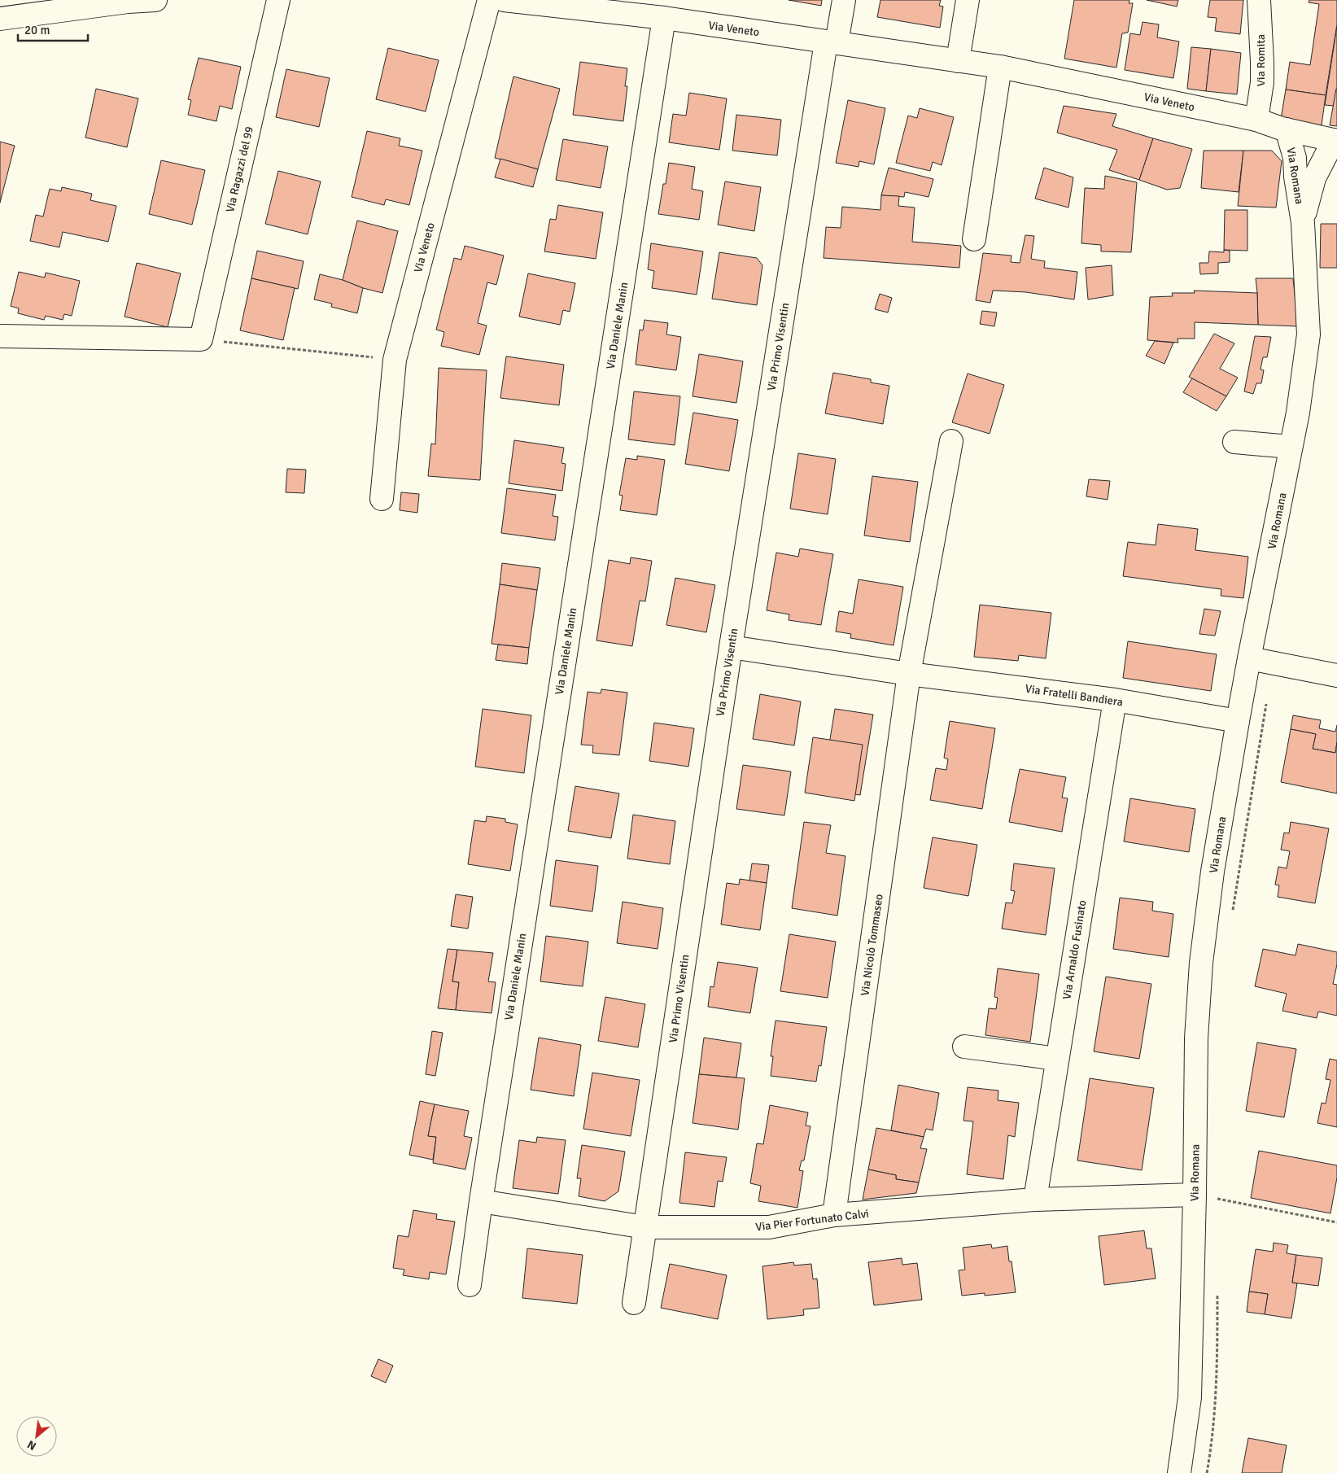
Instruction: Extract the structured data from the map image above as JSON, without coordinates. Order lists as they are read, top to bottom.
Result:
{
  "streets": {
    "street": [
      "Via Veneto",
      "Via Romita",
      "Via Ragazzi del 99",
      "Via Romana",
      "Via Daniele Manin",
      "Via Primo Visentin",
      "Via Fratelli Bandiera",
      "Via Nicolò Tommaseo",
      "Via Arnaldo Fusinato",
      "Via Pier Fortunato Calvi"
    ]
  },
  "crossings": [
    ["Via Veneto", "Via Romita"],
    ["Via Veneto", "Via Romana"],
    ["Via Veneto", "Via Daniele Manin"],
    ["Via Veneto", "Via Primo Visentin"],
    ["Via Romana", "Via Fratelli Bandiera"],
    ["Via Romana", "Via Pier Fortunato Calvi"],
    ["Via Daniele Manin", "Via Pier Fortunato Calvi"],
    ["Via Primo Visentin", "Via Fratelli Bandiera"],
    ["Via Primo Visentin", "Via Pier Fortunato Calvi"],
    ["Via Fratelli Bandiera", "Via Nicolò Tommaseo"],
    ["Via Fratelli Bandiera", "Via Arnaldo Fusinato"],
    ["Via Nicolò Tommaseo", "Via Pier Fortunato Calvi"],
    ["Via Arnaldo Fusinato", "Via Pier Fortunato Calvi"]
  ],
  "scale_bar": "20 m",
  "north": "bottom left"
}
